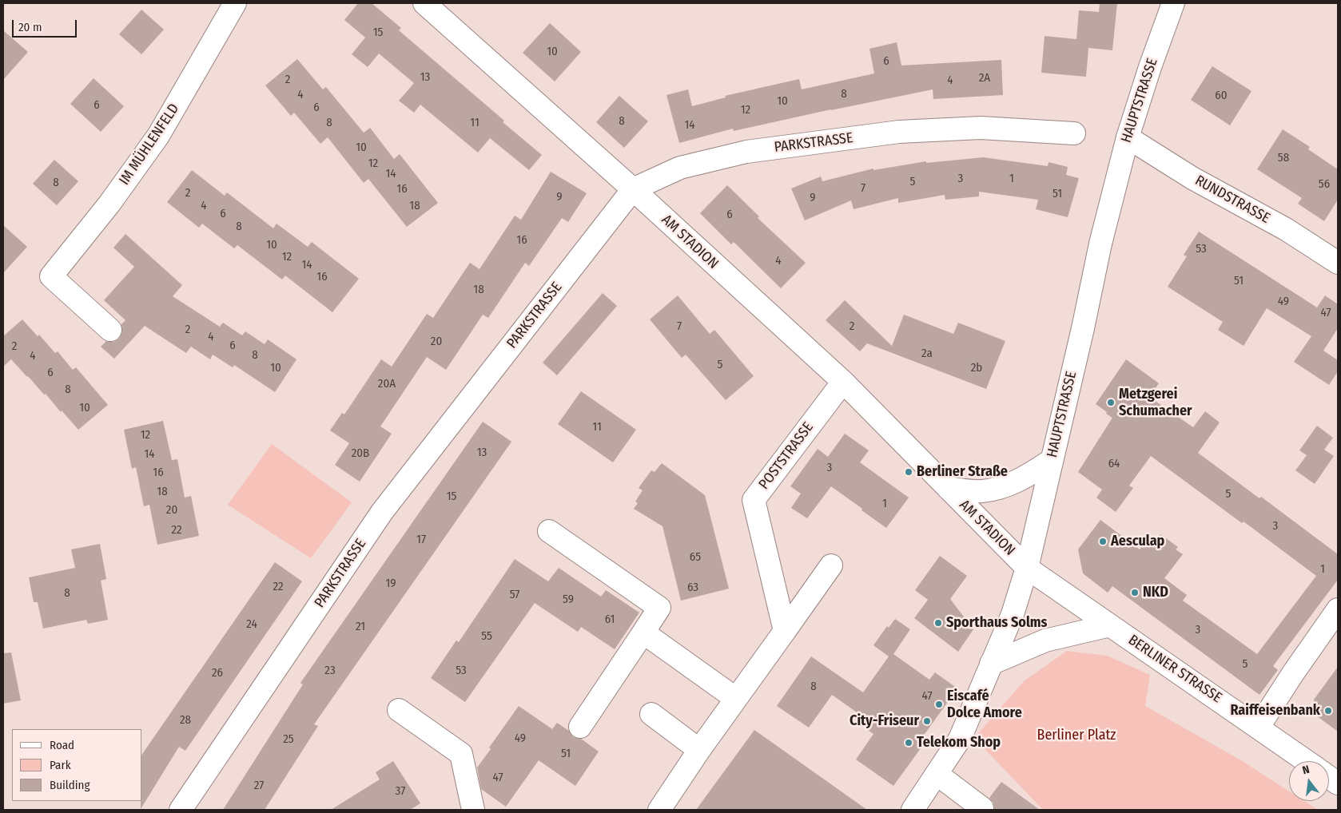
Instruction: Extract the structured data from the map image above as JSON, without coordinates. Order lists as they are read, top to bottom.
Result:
{
  "streets": {
    "street": [
      "HAUPTSTRASSE",
      "PARKSTRASSE",
      "IM MÜHLENFELD",
      "RUNDSTRASSE",
      "AM STADION",
      "POSTSTRASSE",
      "BERLINER STRASSE"
    ]
  },
  "crossings": [
    ["HAUPTSTRASSE", "RUNDSTRASSE"],
    ["HAUPTSTRASSE", "AM STADION"],
    ["HAUPTSTRASSE", "BERLINER STRASSE"],
    ["PARKSTRASSE", "AM STADION"],
    ["AM STADION", "POSTSTRASSE"],
    ["AM STADION", "BERLINER STRASSE"]
  ],
  "parks": ["Berliner Platz"],
  "places": [
    "Metzgerei Schumacher",
    "Berliner Straße",
    "Aesculap",
    "NKD",
    "Sporthaus Solms",
    "Eiscafé Dolce Amore",
    "Raiffeisenbank",
    "City-Friseur",
    "Telekom Shop"
  ],
  "house_numbers": [
    "15",
    "10",
    "6",
    "13",
    "2A",
    "2",
    "4",
    "8",
    "4",
    "60",
    "10",
    "6",
    "6",
    "12",
    "8",
    "8",
    "11",
    "14",
    "10",
    "58",
    "12",
    "14",
    "3",
    "1",
    "5",
    "8",
    "56",
    "7",
    "16",
    "2",
    "51",
    "9",
    "9",
    "4",
    "18",
    "6",
    "6",
    "8",
    "16",
    "10",
    "53",
    "12",
    "4",
    "14",
    "16",
    "51",
    "18",
    "49",
    "47",
    "7",
    "2",
    "2",
    "4",
    "20",
    "6",
    "2",
    "2a",
    "8",
    "4",
    "5",
    "10",
    "2b",
    "6",
    "20A",
    "8",
    "10",
    "11",
    "12",
    "13",
    "20B",
    "14",
    "64",
    "3",
    "16",
    "18",
    "5",
    "15",
    "1",
    "20",
    "3",
    "22",
    "17",
    "65",
    "1",
    "19",
    "22",
    "63",
    "8",
    "57",
    "59",
    "61",
    "24",
    "21",
    "3",
    "55",
    "5",
    "23",
    "53",
    "26",
    "8",
    "47",
    "28",
    "49",
    "25",
    "51",
    "47",
    "27",
    "37"
  ],
  "legend": ["Road", "Park", "Building"],
  "scale_bar": "20 m",
  "north": "top"
}
